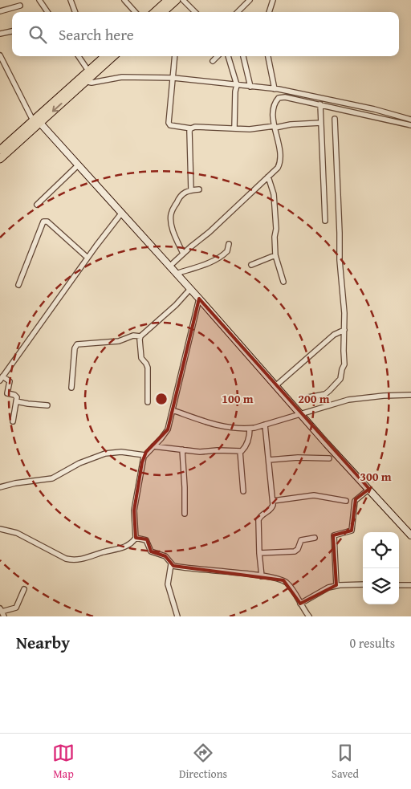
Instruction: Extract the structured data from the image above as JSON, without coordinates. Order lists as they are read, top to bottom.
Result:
{
  "page": {
    "search": "Search here",
    "heading": ["Nearby", "0 results"],
    "nav": ["Map", "Directions", "Saved"]
  },
  "rings": ["100 m", "200 m", "300 m"]
}
